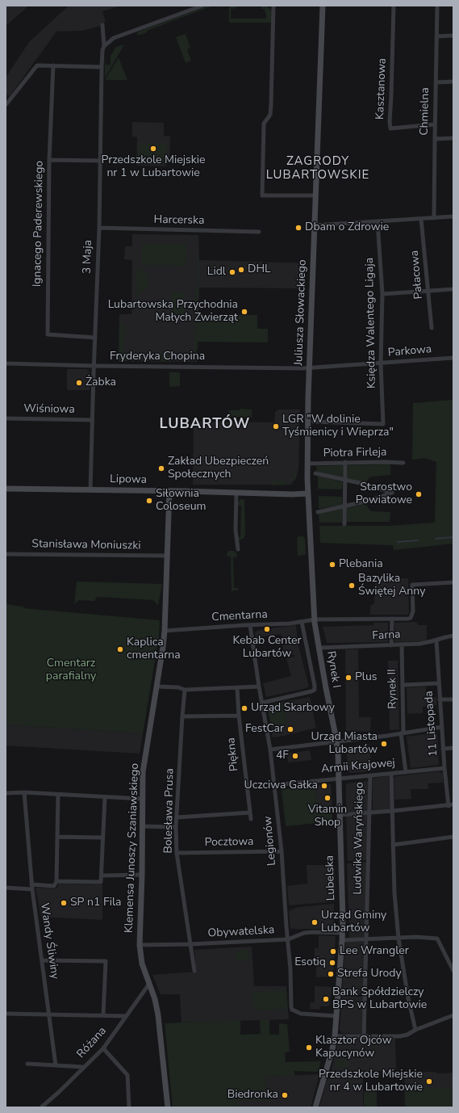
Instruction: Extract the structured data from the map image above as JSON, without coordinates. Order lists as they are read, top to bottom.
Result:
{
  "streets": {
    "main road": [
      "Juliusza Słowackiego",
      "Lipowa",
      "Rynek I",
      "Klemensa Junoszy Szaniawskiego",
      "Lubelska"
    ],
    "street": [
      "Kasztanowa",
      "Chmielna",
      "Harcerska",
      "Ignacego Paderewskiego",
      "3 Maja",
      "Pałacowa",
      "Księdza Walentego Ligaja",
      "Parkowa",
      "Fryderyka Chopina",
      "Wiśniowa",
      "Piotra Firleja",
      "Stanisława Moniuszki",
      "Cmentarna",
      "Farna",
      "Rynek II",
      "11 Listopada",
      "Piękna",
      "Armii Krajowej",
      "Bolesława Prusa",
      "Ludwika Waryńskiego",
      "Legionów",
      "Pocztowa",
      "Obywatelska",
      "Wandy Śliwiny",
      "Różana"
    ]
  },
  "crossings": [
    ["Kasztanowa", "Chmielna"],
    ["Harcerska", "3 Maja"],
    ["Ignacego Paderewskiego", "3 Maja"],
    ["3 Maja", "Fryderyka Chopina"],
    ["3 Maja", "Wiśniowa"],
    ["3 Maja", "Lipowa"],
    ["Juliusza Słowackiego", "Parkowa"],
    ["Juliusza Słowackiego", "Fryderyka Chopina"],
    ["Juliusza Słowackiego", "Piotra Firleja"],
    ["Juliusza Słowackiego", "Lipowa"],
    ["Juliusza Słowackiego", "Cmentarna"],
    ["Juliusza Słowackiego", "Rynek I"],
    ["Księdza Walentego Ligaja", "Parkowa"],
    ["Parkowa", "Fryderyka Chopina"],
    ["Lipowa", "Klemensa Junoszy Szaniawskiego"],
    ["Stanisława Moniuszki", "Klemensa Junoszy Szaniawskiego"],
    ["Cmentarna", "Rynek I"],
    ["Cmentarna", "Legionów"],
    ["Cmentarna", "Klemensa Junoszy Szaniawskiego"],
    ["Farna", "Rynek I"],
    ["Farna", "Rynek II"],
    ["Farna", "11 Listopada"],
    ["Rynek I", "Lubelska"],
    ["Rynek II", "Armii Krajowej"],
    ["11 Listopada", "Armii Krajowej"],
    ["Armii Krajowej", "Ludwika Waryńskiego"],
    ["Armii Krajowej", "Legionów"],
    ["Armii Krajowej", "Lubelska"],
    ["Bolesława Prusa", "Pocztowa"],
    ["Bolesława Prusa", "Obywatelska"],
    ["Legionów", "Pocztowa"],
    ["Legionów", "Lubelska"],
    ["Legionów", "Obywatelska"],
    ["Klemensa Junoszy Szaniawskiego", "Obywatelska"],
    ["Klemensa Junoszy Szaniawskiego", "Różana"],
    ["Lubelska", "Obywatelska"]
  ],
  "districts": ["ZAGRODY LUBARTOWSKIE", "LUBARTÓW"],
  "parks": ["Cmentarz parafialny"],
  "places": [
    "Przedszkole Miejskie nr 1 w Lubartowie",
    "Dbam o Zdrowie",
    "DHL",
    "Lidl",
    "Lubartowska Przychodnia Małych Zwierząt",
    "Żabka",
    "LGR \"W dolinie Tyśmienicy i Wieprza\"",
    "Zakład Ubezpieczeń Społecznych",
    "Starostwo Powiatowe",
    "Siłownia Coloseum",
    "Plebania",
    "Bazylika Świętej Anny",
    "Kebab Center Lubartów",
    "Kaplica cmentarna",
    "Plus",
    "Urząd Skarbowy",
    "FestCar",
    "Urząd Miasta Lubartów",
    "4F",
    "Uczciwa Gałka",
    "Vitamin Shop",
    "SP n1 Fila",
    "Urząd Gminy Lubartów",
    "Lee Wrangler",
    "Esotiq",
    "Strefa Urody",
    "Bank Spółdzielczy BPS w Lubartowie",
    "Klasztor Ojców Kapucynów",
    "Przedszkole Miejskie nr 4 w Lubartowie",
    "Biedronka"
  ]
}
